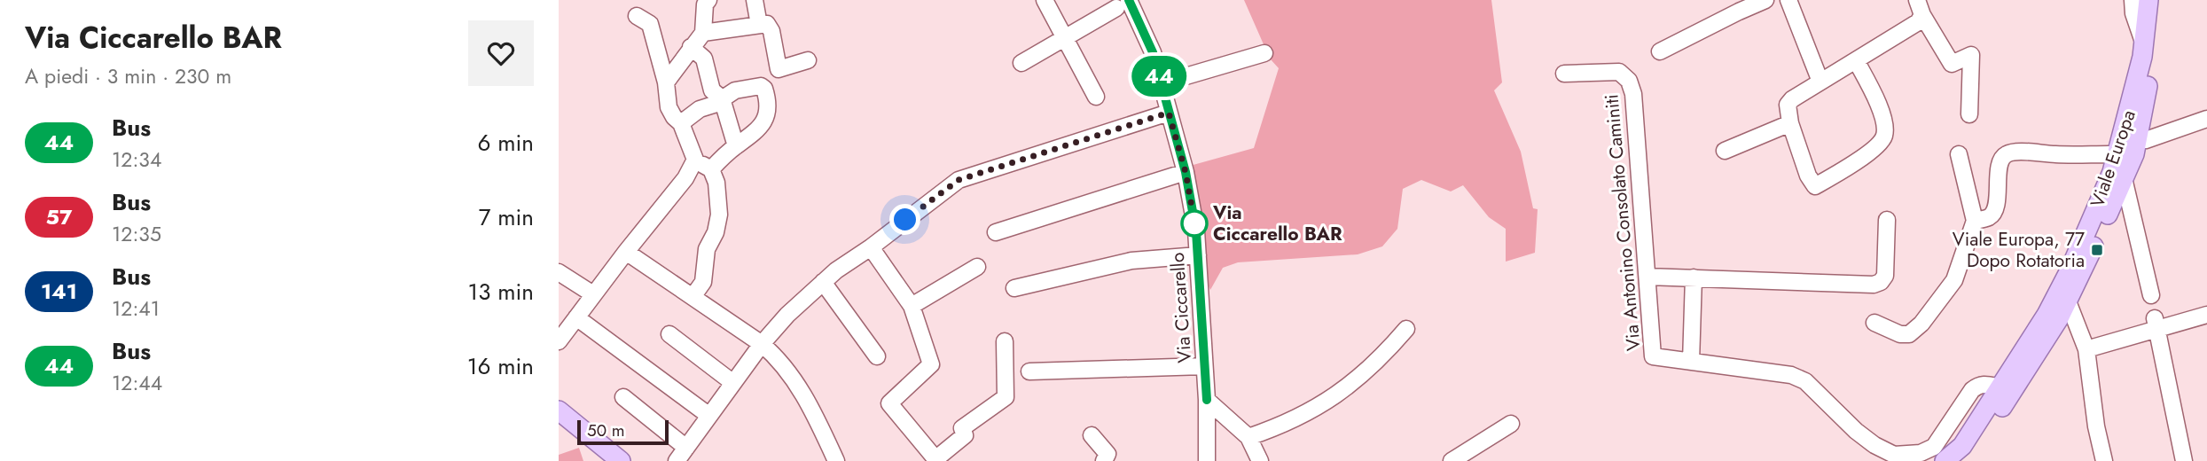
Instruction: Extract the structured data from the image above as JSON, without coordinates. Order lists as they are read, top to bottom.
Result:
{
  "streets": {
    "main road": ["Viale Europa"],
    "street": ["Via Antonino Consolato Caminiti", "Via Ciccarello"]
  },
  "crossings": [
    ["Viale Europa", "Via Antonino Consolato Caminiti"]
  ],
  "places": {
    "other": ["Via Ciccarello BAR"],
    "transit": ["Viale Europa, 77 Dopo Rotatoria"]
  },
  "lines": ["bus line 44"],
  "scale_bar": "50 m",
  "page": {
    "heading": ["Via Ciccarello BAR", "A piedi · 3 min · 230 m"],
    "on_map": "44",
    "list": [
      {
        "mark": "44",
        "name": "Bus",
        "note": "12:34",
        "value": "6 min"
      },
      {
        "mark": "57",
        "name": "Bus",
        "note": "12:35",
        "value": "7 min"
      },
      {
        "mark": "141",
        "name": "Bus",
        "note": "12:41",
        "value": "13 min"
      },
      {
        "mark": "44",
        "name": "Bus",
        "note": "12:44",
        "value": "16 min"
      }
    ],
    "scale": "50 m"
  }
}
